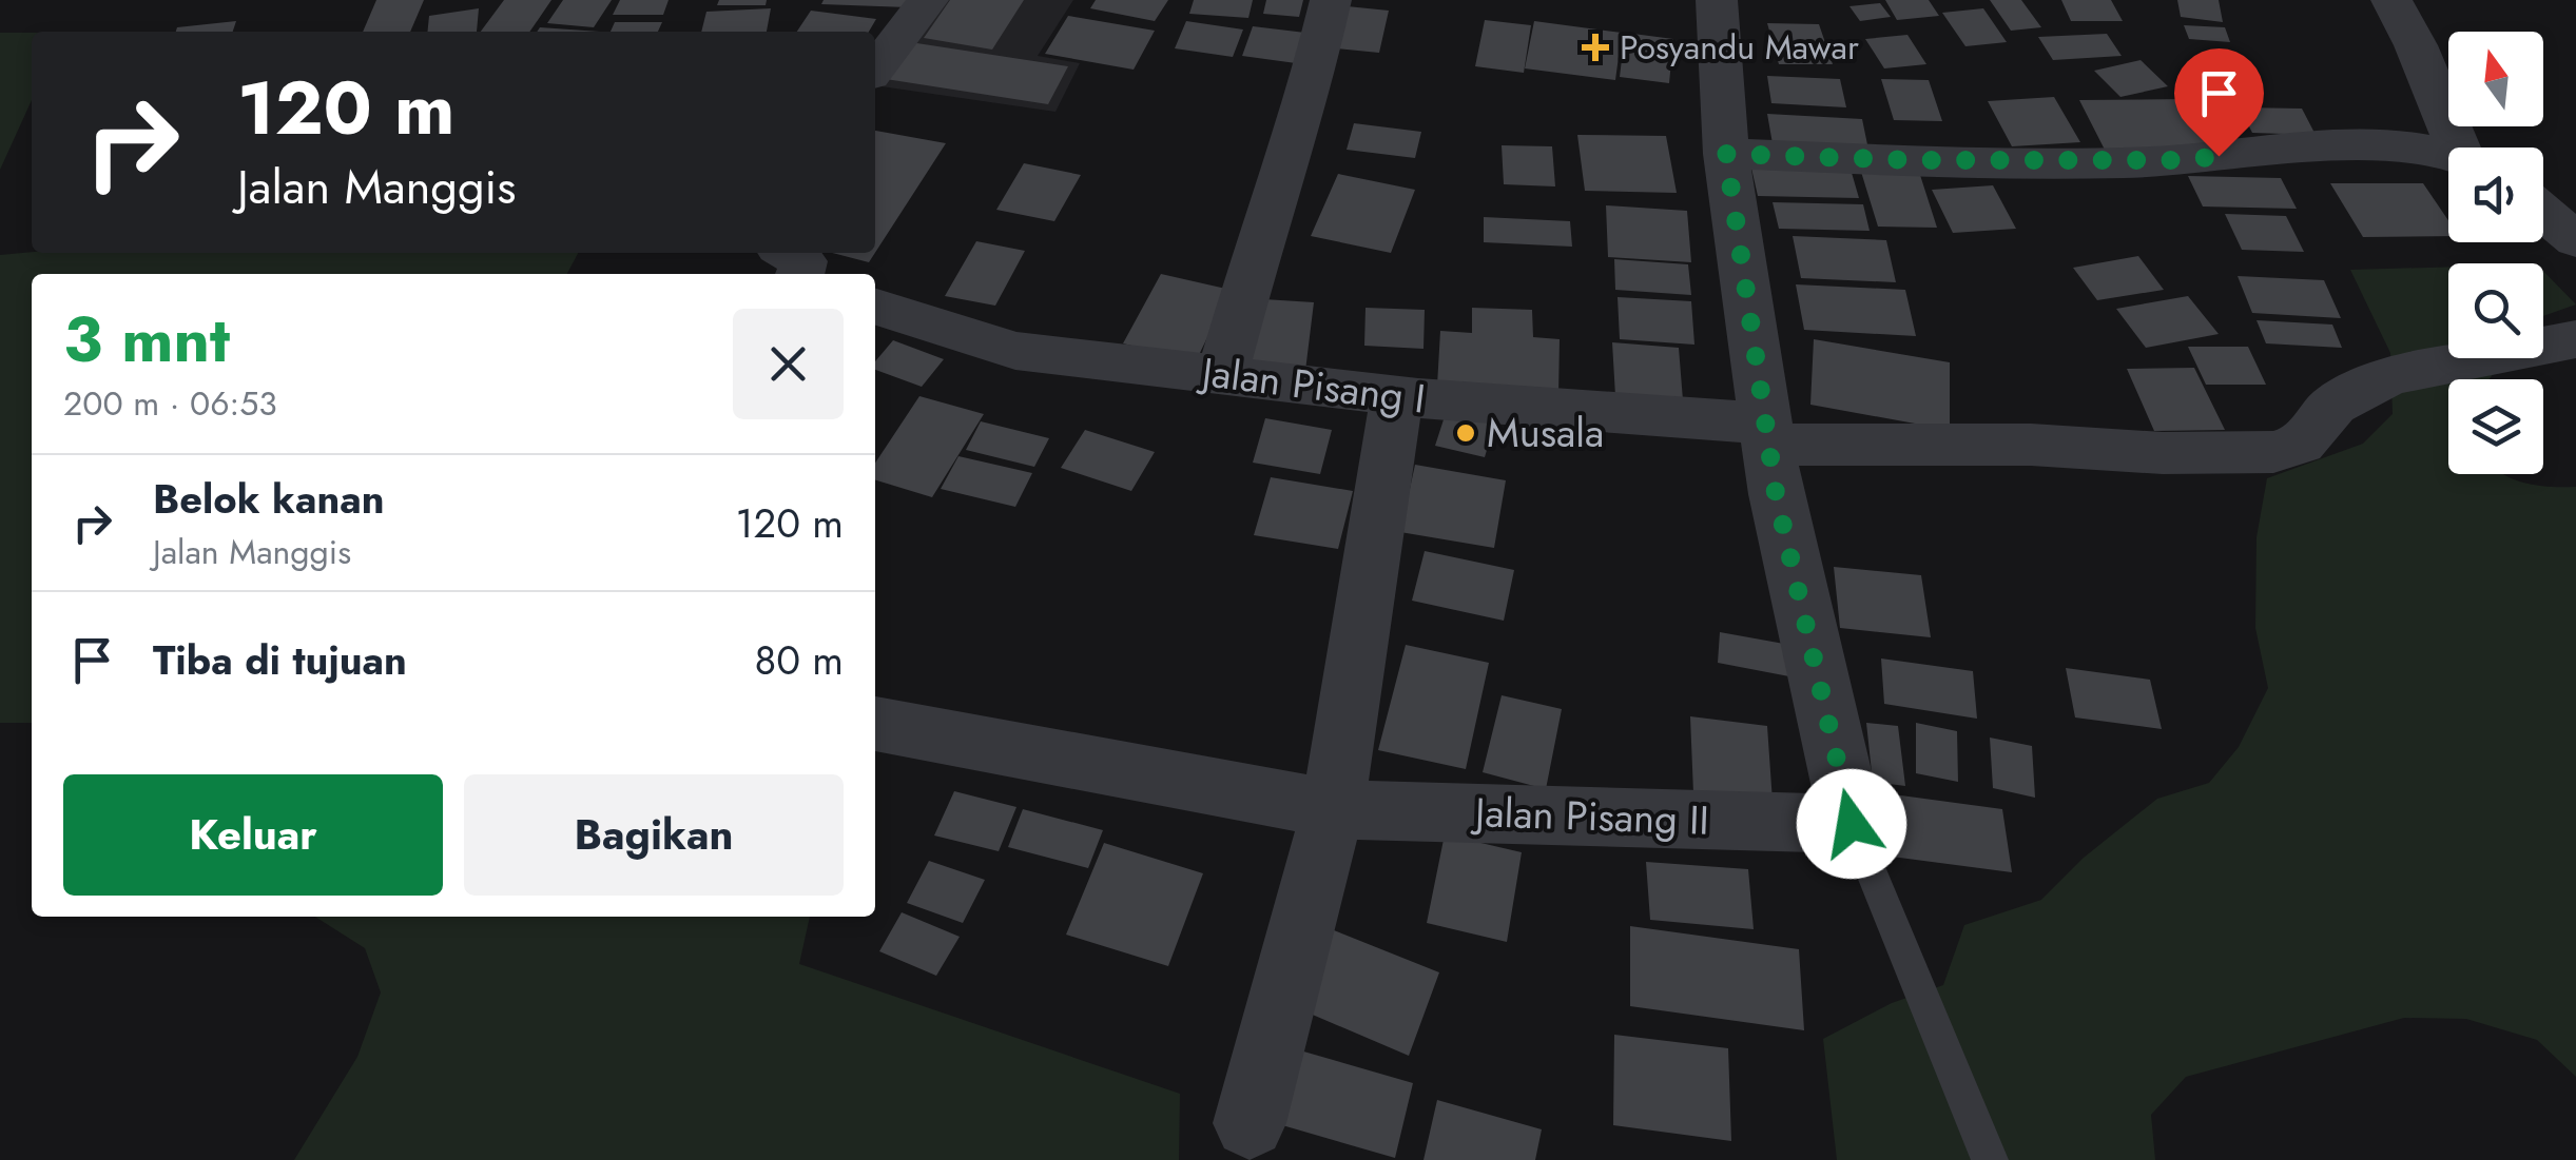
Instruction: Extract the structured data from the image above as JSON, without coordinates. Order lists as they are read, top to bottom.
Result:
{
  "streets": {
    "street": ["Jalan Pisang I", "Jalan Pisang II"]
  },
  "places": {
    "health": ["Posyandu Mawar"],
    "other": ["Musala"]
  },
  "north": "top",
  "page": {
    "turn": ["120 m", "Jalan Manggis"],
    "heading": ["3 mnt", "200 m · 06:53"],
    "list": [
      {
        "name": "Belok kanan",
        "note": "Jalan Manggis",
        "value": "120 m"
      },
      {
        "name": "Tiba di tujuan",
        "value": "80 m"
      }
    ],
    "buttons": ["Keluar", "Bagikan"]
  }
}
